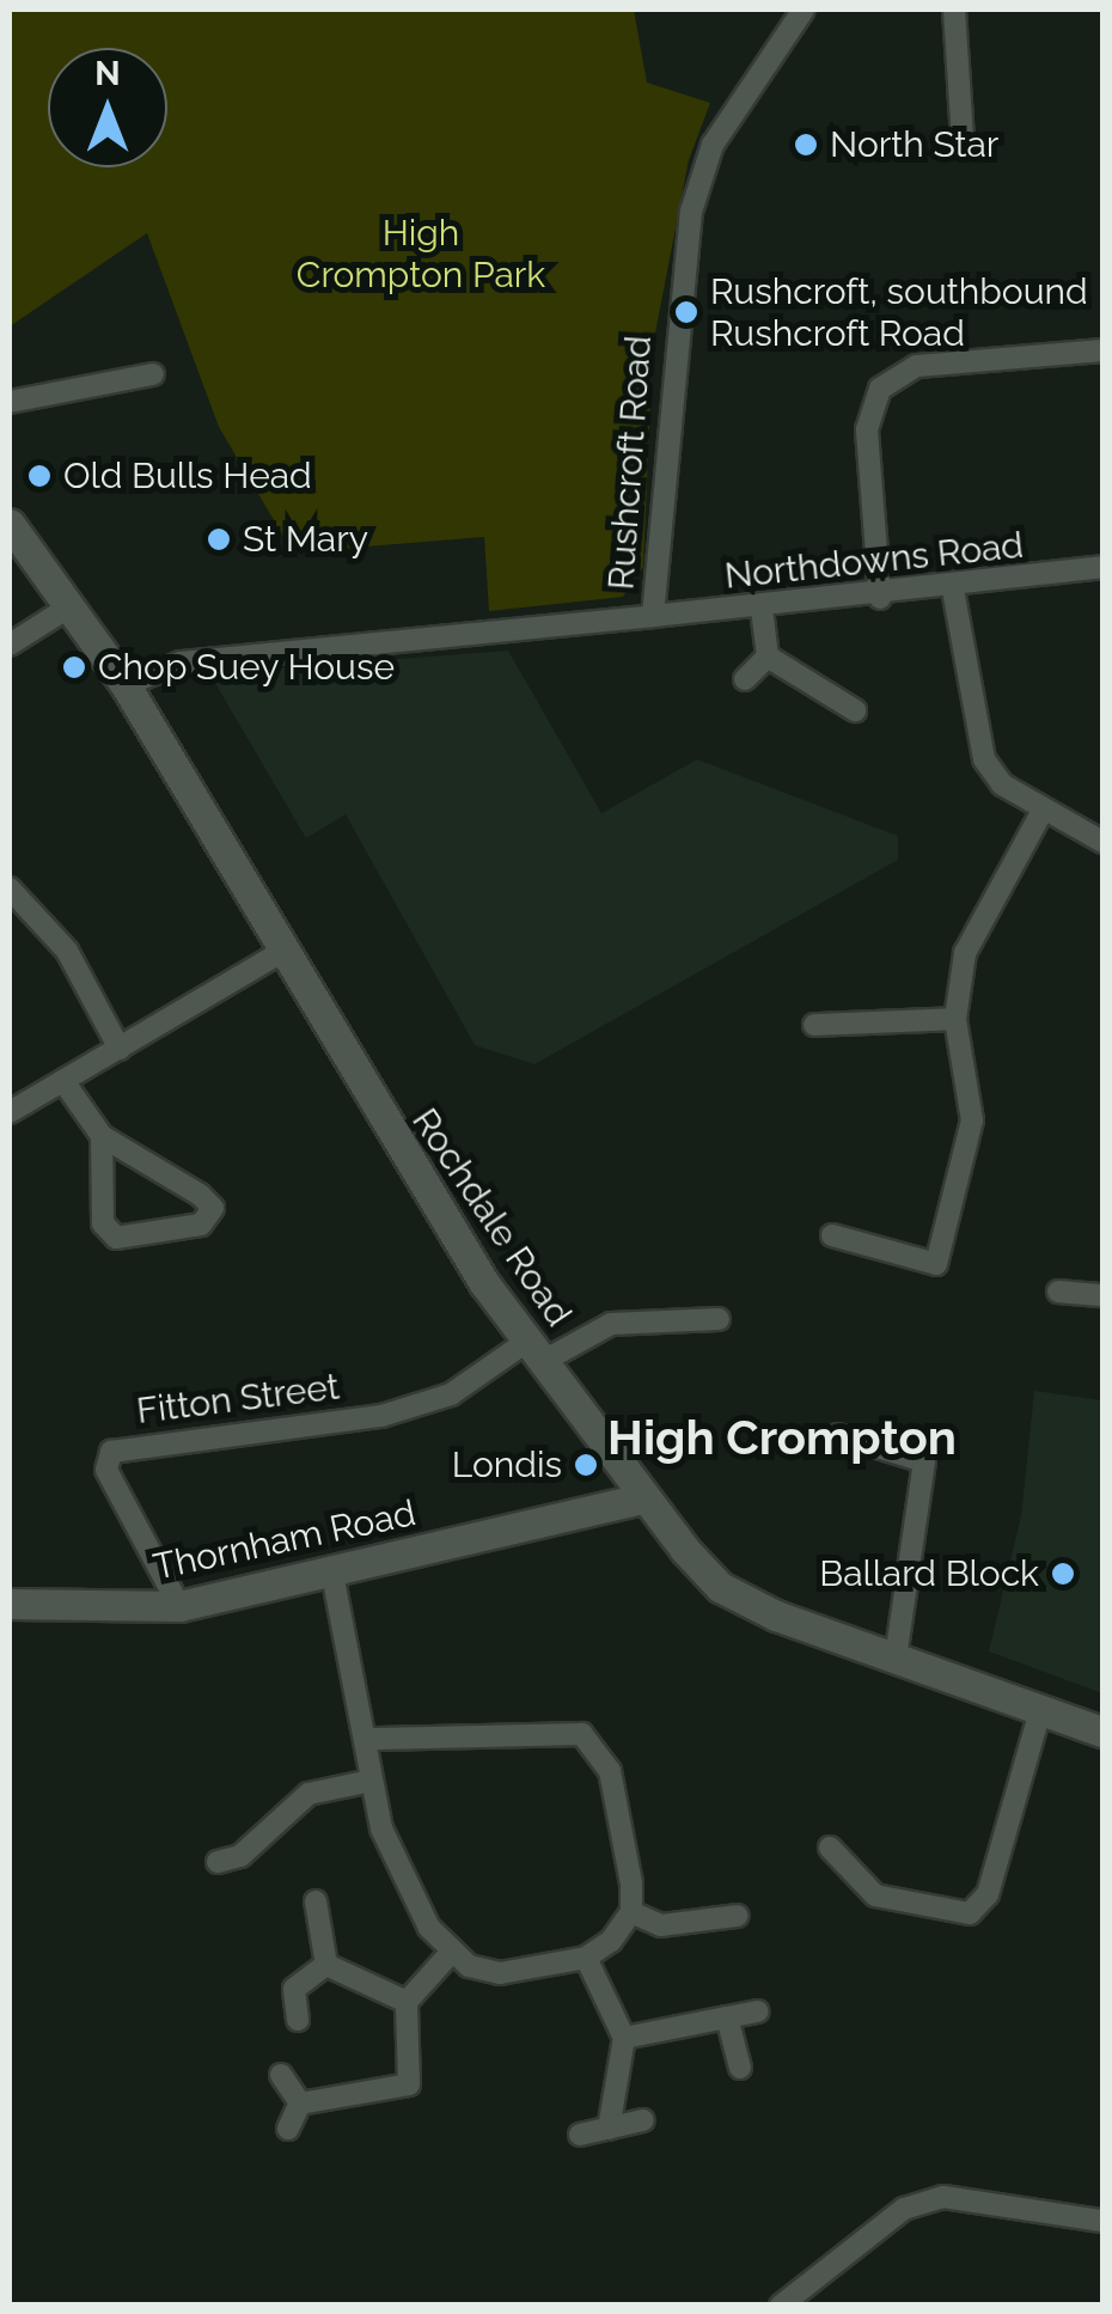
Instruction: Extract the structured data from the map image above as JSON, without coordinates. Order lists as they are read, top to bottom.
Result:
{
  "streets": {
    "main road": ["Rochdale Road", "Thornham Road"],
    "street": ["Rushcroft Road", "Northdowns Road", "Fitton Street"]
  },
  "crossings": [
    ["Rushcroft Road", "Northdowns Road"],
    ["Rushcroft Road", "Rochdale Road"],
    ["Rochdale Road", "Fitton Street"],
    ["Rochdale Road", "Thornham Road"],
    ["Fitton Street", "Thornham Road"]
  ],
  "districts": ["High Crompton"],
  "parks": ["High Crompton Park"],
  "places": [
    "North Star",
    "Rushcroft, southbound Rushcroft Road",
    "Old Bulls Head",
    "St Mary",
    "Chop Suey House",
    "Londis",
    "Ballard Block"
  ],
  "north": "top"
}
